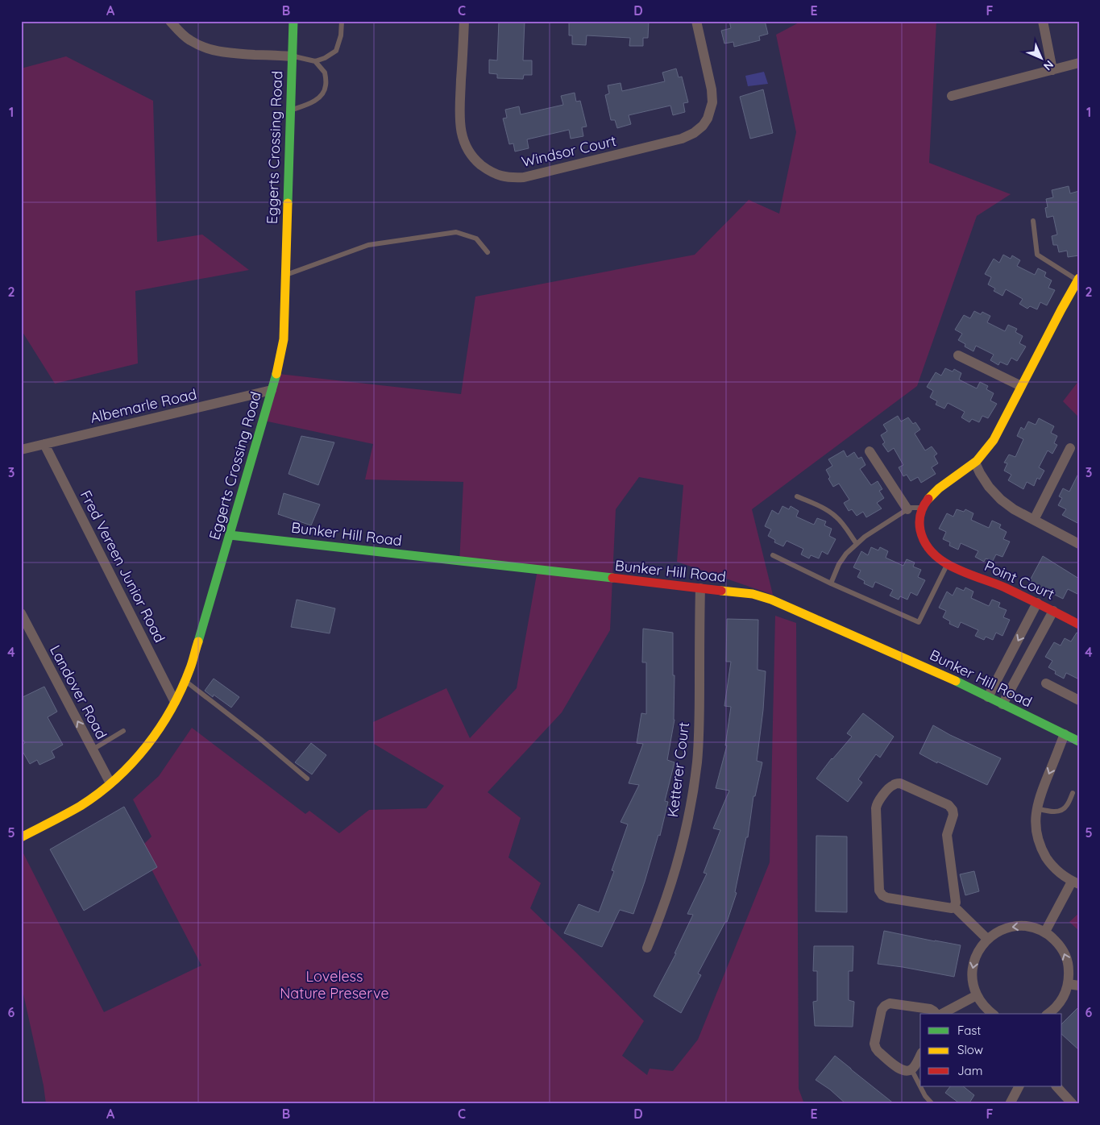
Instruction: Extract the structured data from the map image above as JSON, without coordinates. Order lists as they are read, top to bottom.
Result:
{
  "streets": {
    "street": [
      "Eggerts Crossing Road",
      "Windsor Court",
      "Albemarle Road",
      "Bunker Hill Road",
      "Fred Vereen Junior Road",
      "Point Court",
      "Landover Road",
      "Ketterer Court"
    ]
  },
  "crossings": [
    ["Eggerts Crossing Road", "Albemarle Road"],
    ["Eggerts Crossing Road", "Bunker Hill Road"],
    ["Eggerts Crossing Road", "Fred Vereen Junior Road"],
    ["Eggerts Crossing Road", "Landover Road"],
    ["Albemarle Road", "Fred Vereen Junior Road"],
    ["Bunker Hill Road", "Ketterer Court"]
  ],
  "one_way": ["Landover Road"],
  "parks": ["Loveless Nature Preserve"],
  "legend": ["Fast", "Slow", "Jam"],
  "north": "bottom right",
  "grid": {
    "columns": [
      "A",
      "B",
      "C",
      "D",
      "E",
      "F"
    ],
    "rows": [
      "1",
      "2",
      "3",
      "4",
      "5",
      "6"
    ]
  }
}
